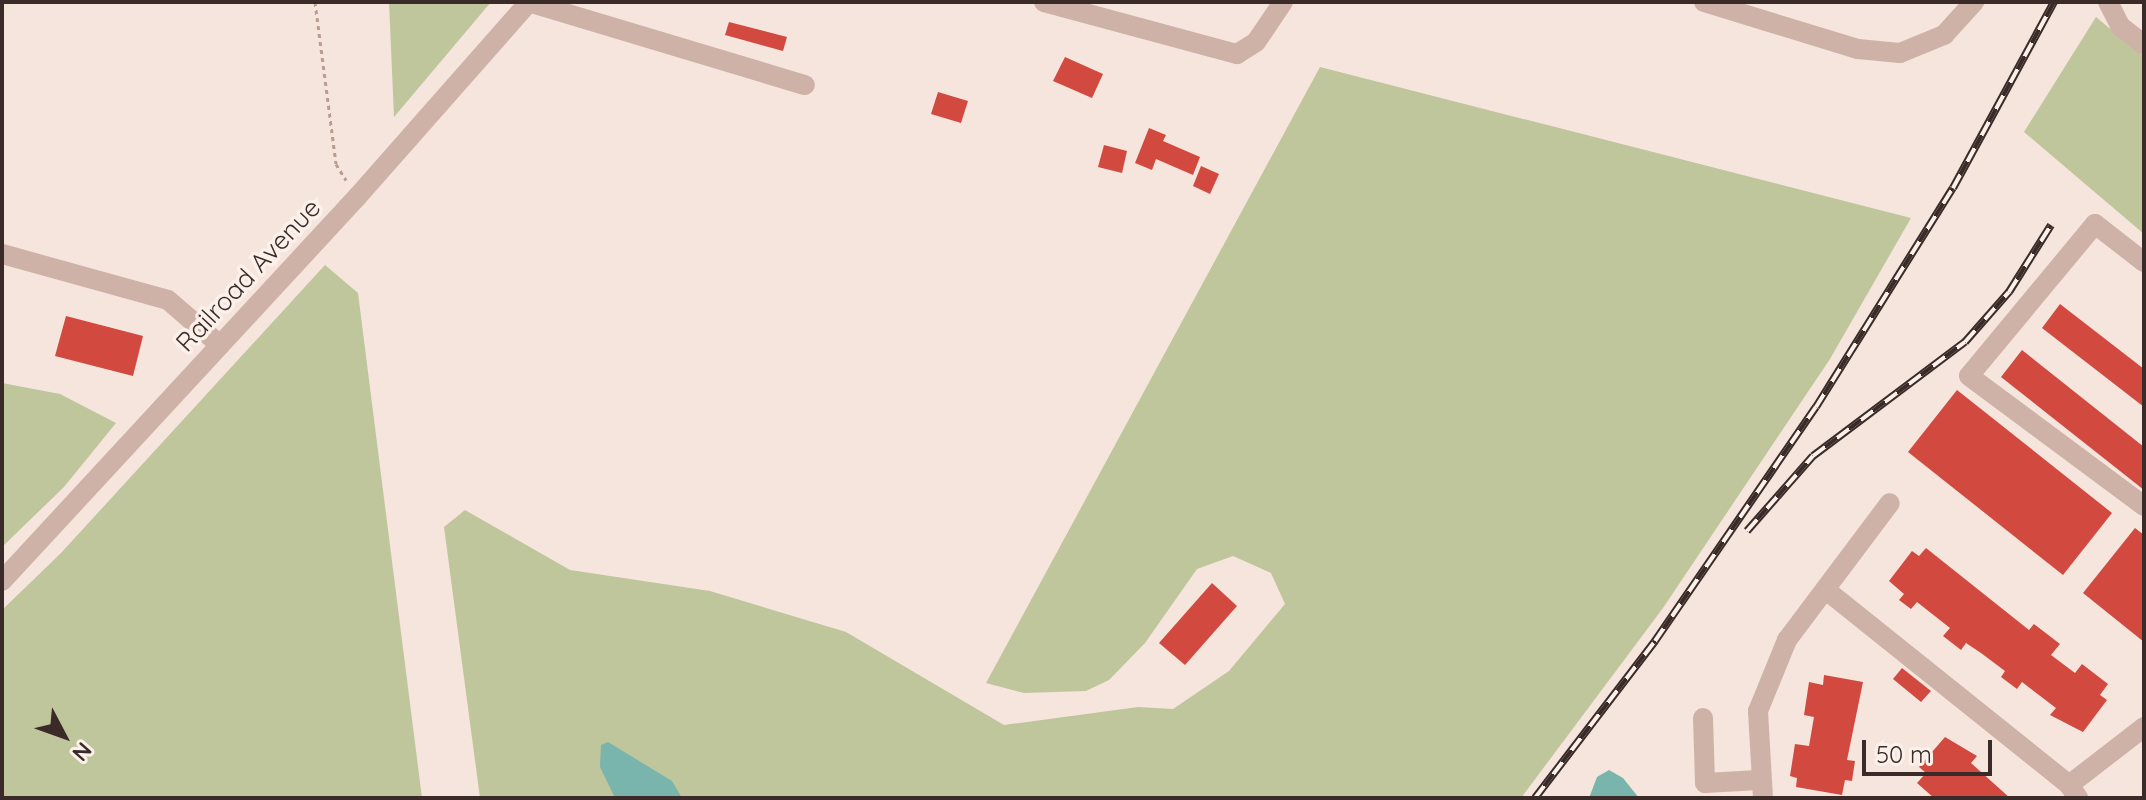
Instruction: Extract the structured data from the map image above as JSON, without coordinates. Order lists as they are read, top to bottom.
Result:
{
  "streets": {
    "street": ["Railroad Avenue"]
  },
  "scale_bar": "50 m",
  "north": "bottom right"
}
